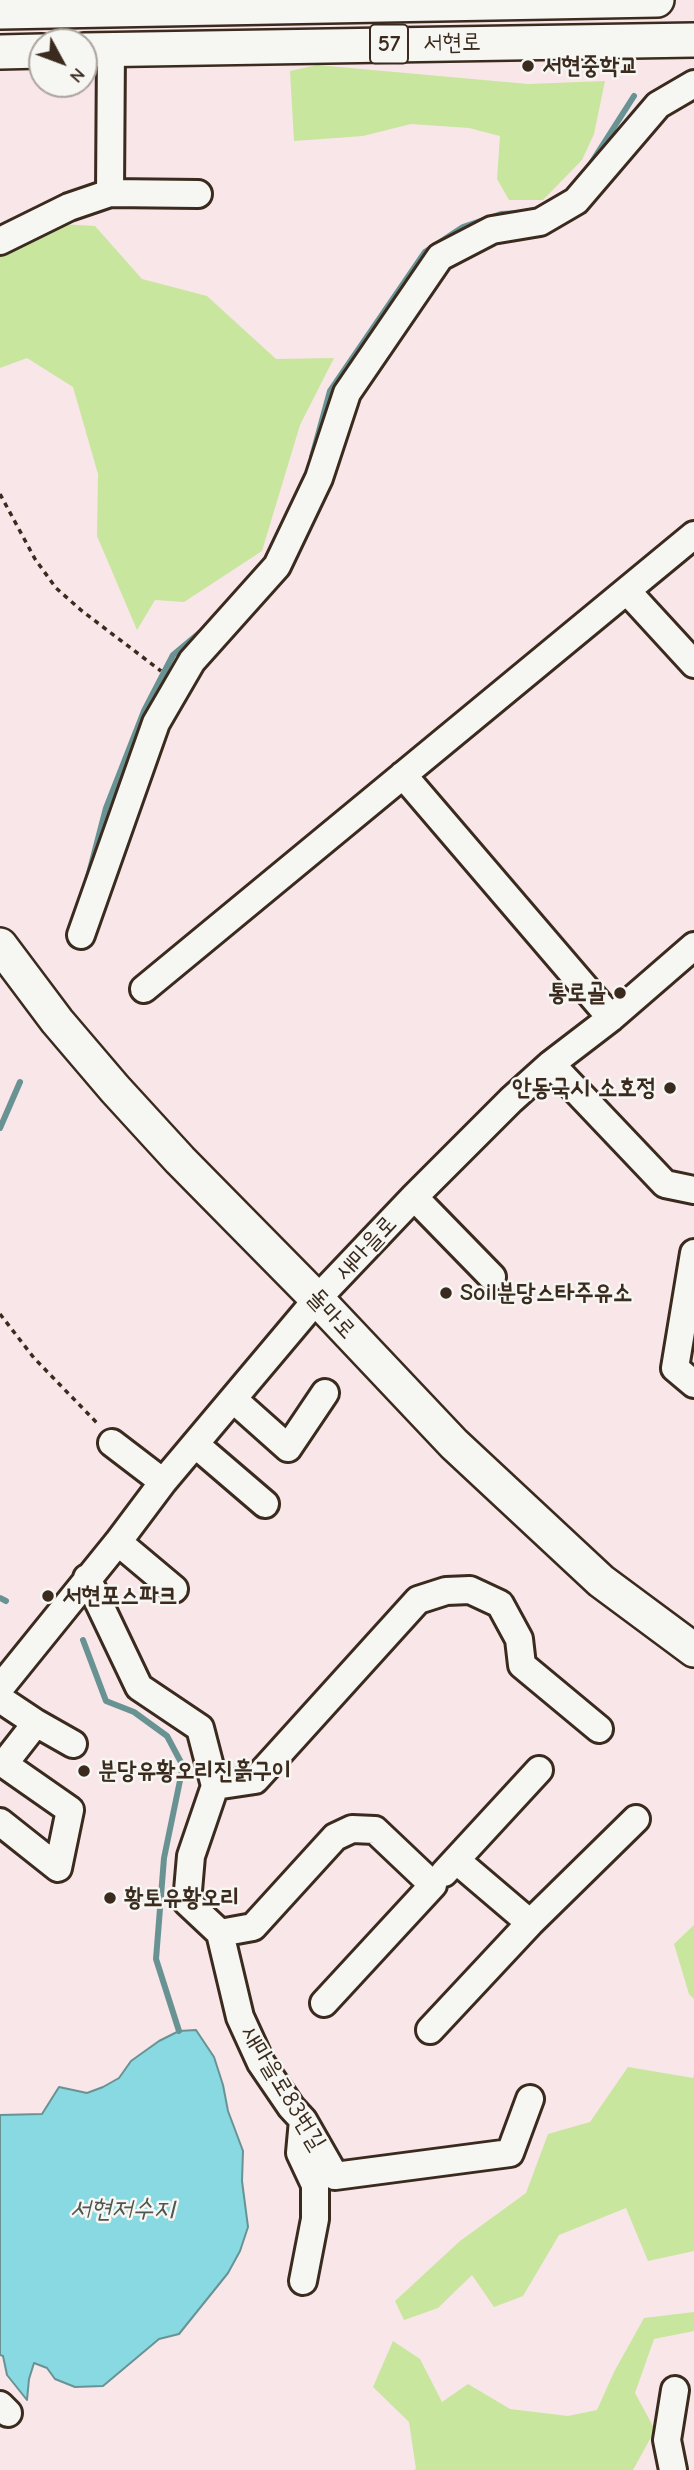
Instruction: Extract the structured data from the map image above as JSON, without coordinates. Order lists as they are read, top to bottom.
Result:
{
  "streets": {
    "main road": ["서현로", "57", "돌마로"],
    "street": ["새마을로", "새마을로83번길"]
  },
  "crossings": [
    ["새마을로", "돌마로"]
  ],
  "water": ["서현저수지"],
  "places": [
    "서현중학교",
    "통로골",
    "안동국시 소호정",
    "Soil분당스타주유소",
    "서현포스파크",
    "분당유황오리진흙구이",
    "황토유황오리"
  ],
  "north": "bottom right"
}
